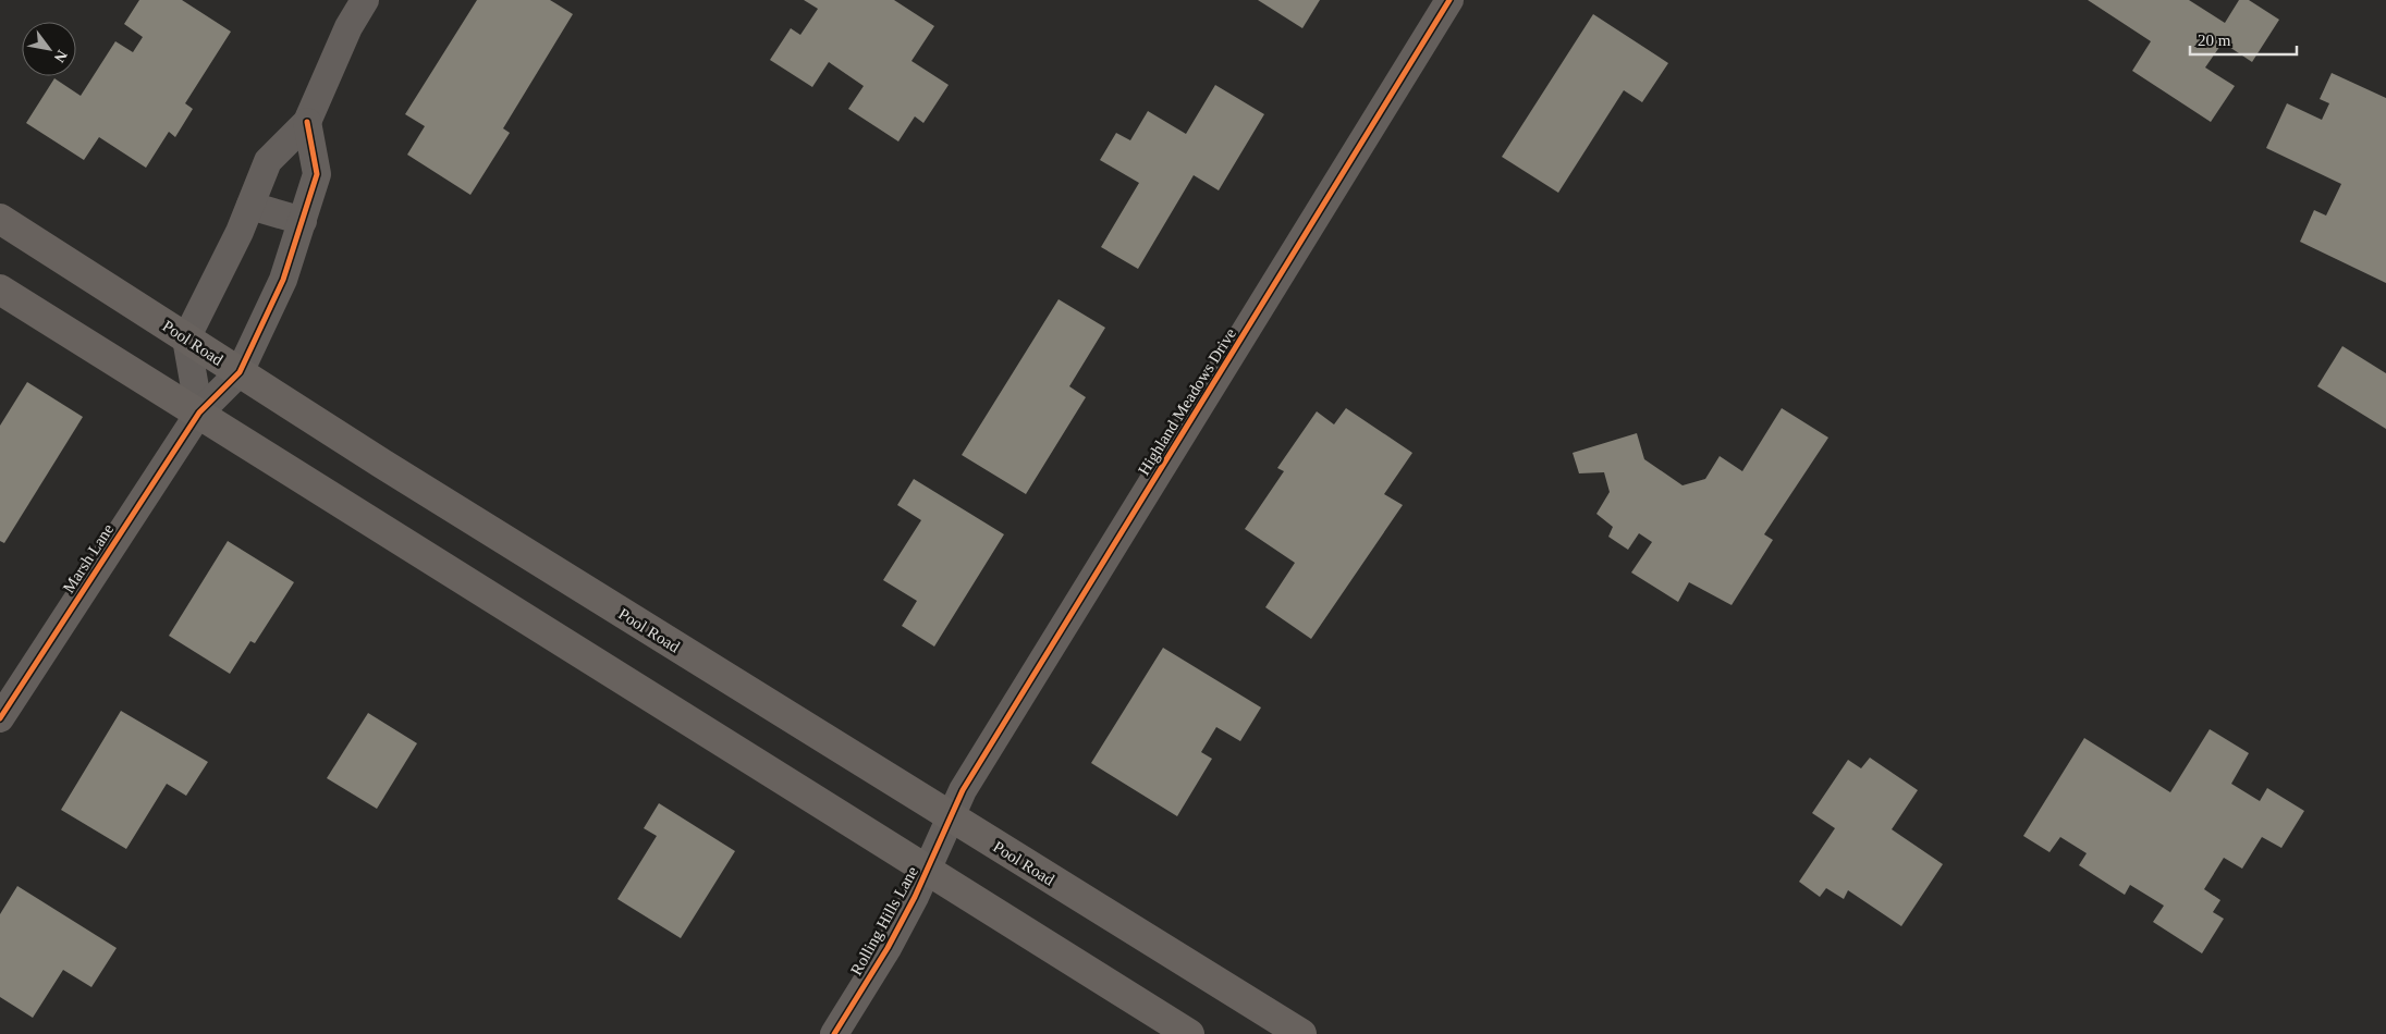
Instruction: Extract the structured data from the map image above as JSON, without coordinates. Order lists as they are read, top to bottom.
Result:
{
  "streets": {
    "main road": ["Pool Road"],
    "street": ["Highland Meadows Drive", "Marsh Lane", "Rolling Hills Lane"]
  },
  "crossings": [
    ["Pool Road", "Highland Meadows Drive"],
    ["Pool Road", "Marsh Lane"],
    ["Pool Road", "Rolling Hills Lane"],
    ["Highland Meadows Drive", "Rolling Hills Lane"]
  ],
  "scale_bar": "20 m",
  "north": "bottom right"
}
